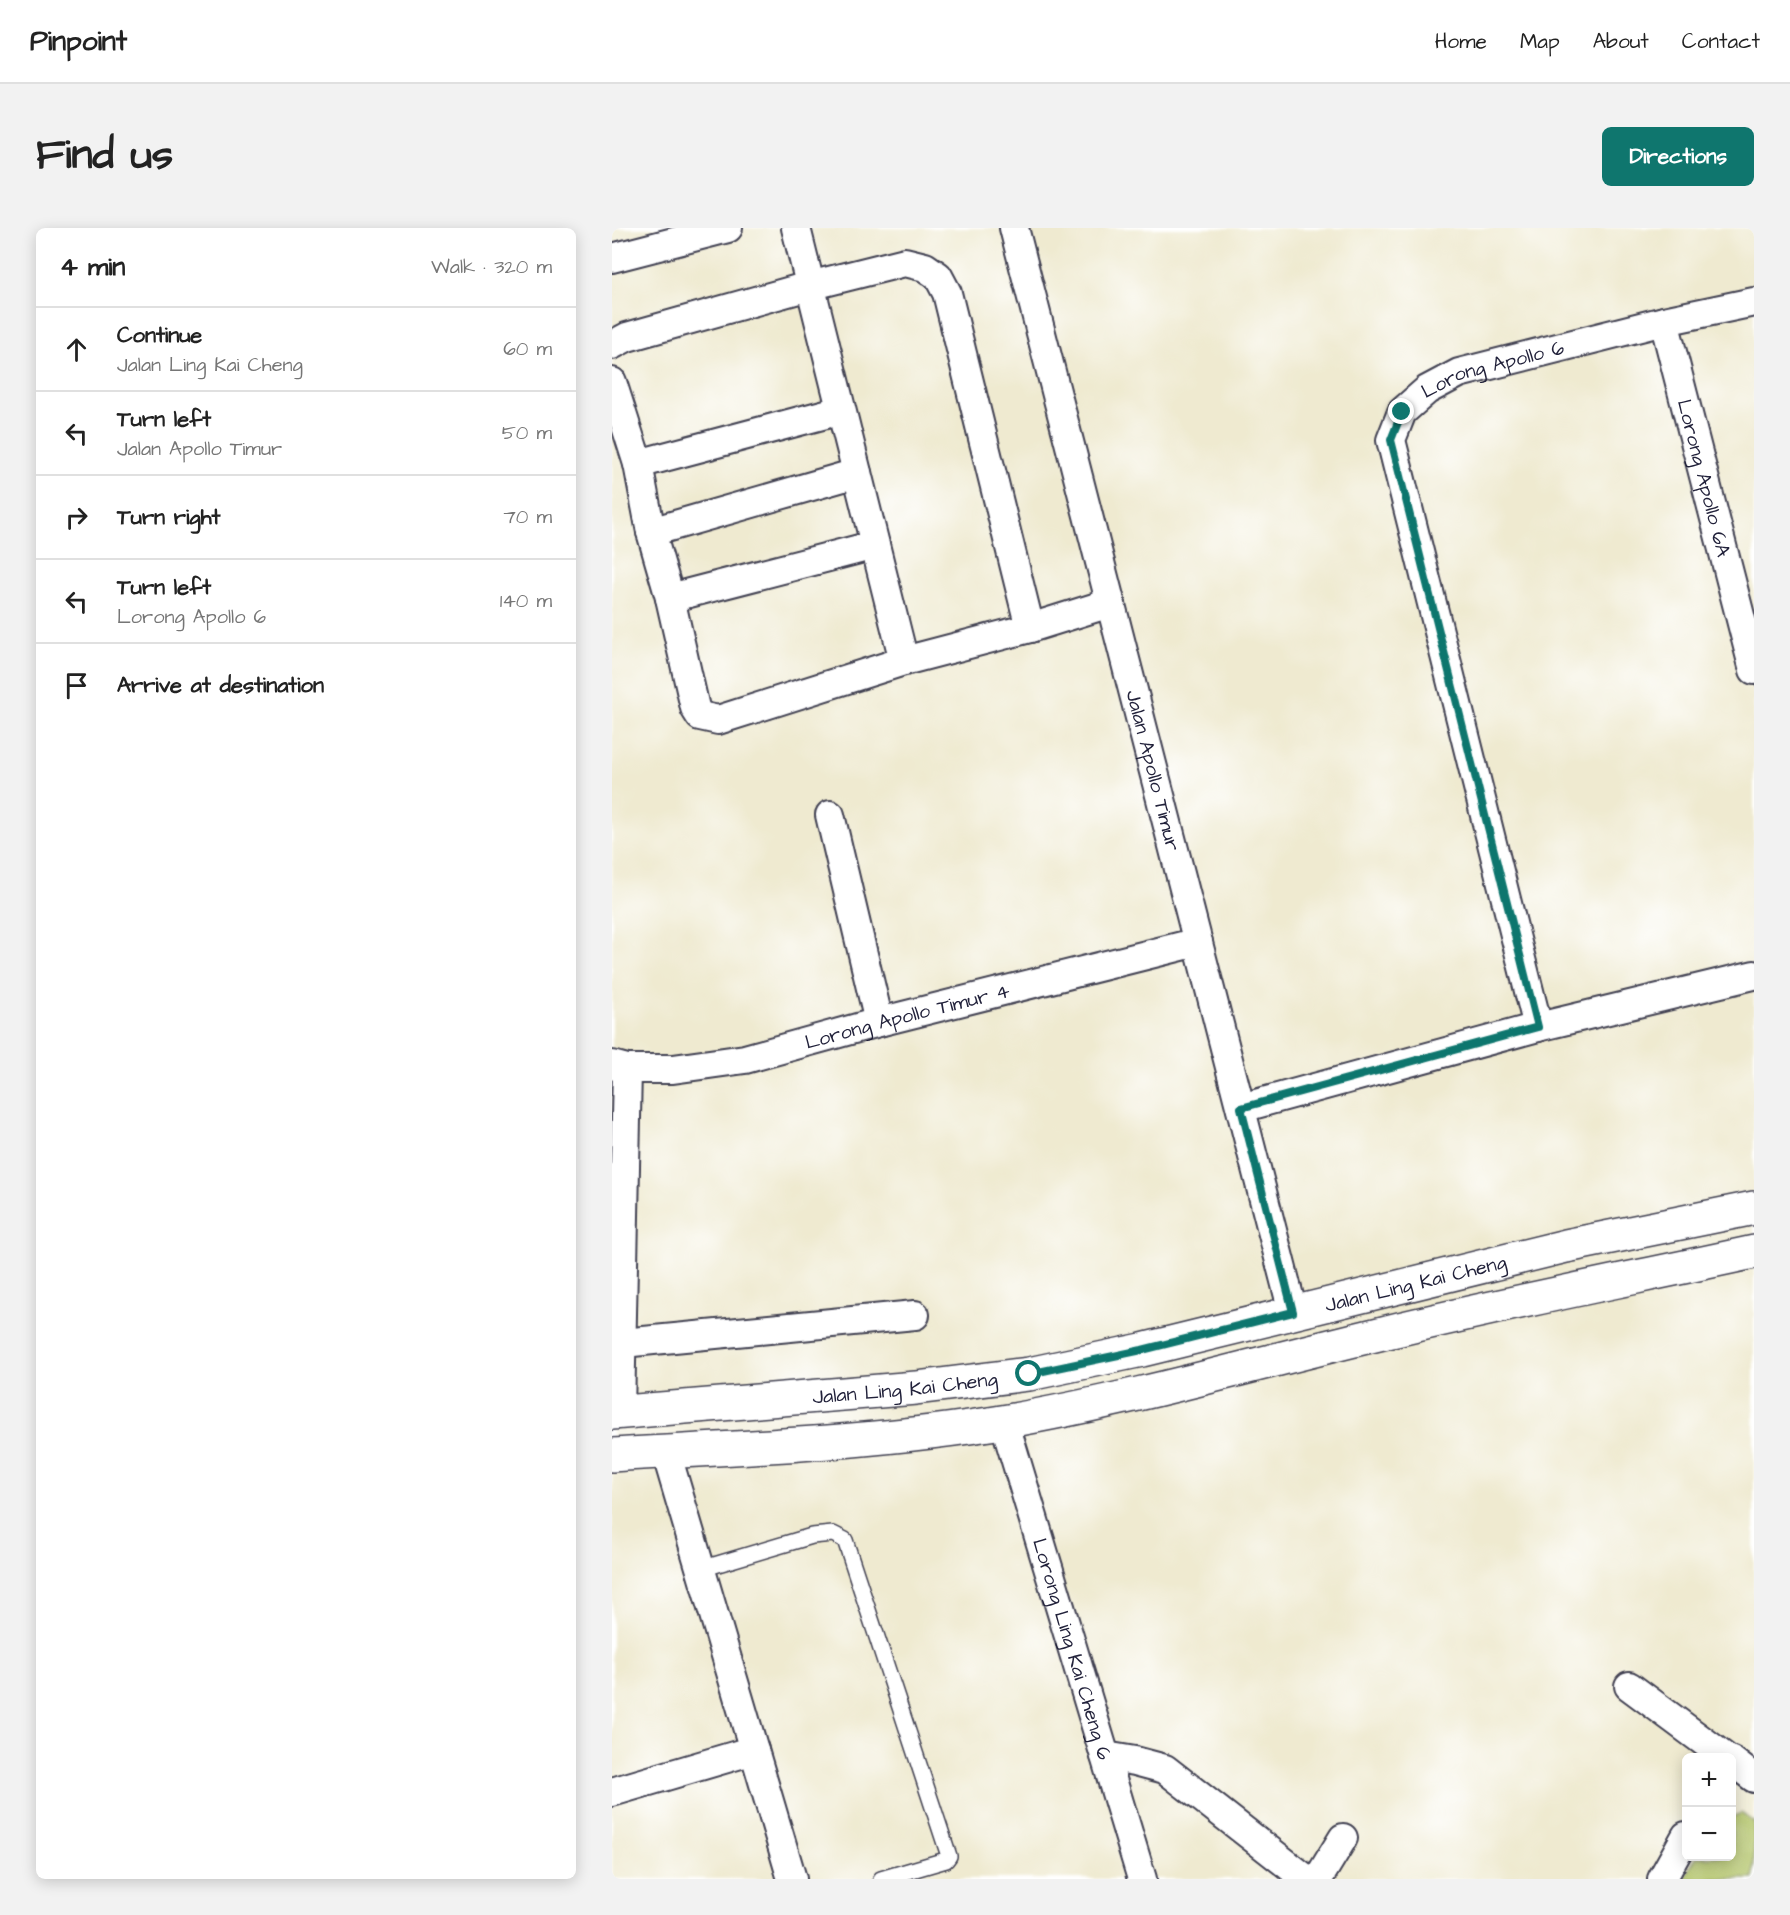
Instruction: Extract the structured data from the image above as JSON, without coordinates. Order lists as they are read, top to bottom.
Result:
{
  "streets": {
    "street": [
      "Lorong Apollo 6",
      "Lorong Apollo 6A",
      "Jalan Apollo Timur",
      "Lorong Apollo Timur 4",
      "Jalan Ling Kai Cheng",
      "Lorong Ling Kai Cheng 6"
    ]
  },
  "crossings": [
    ["Lorong Apollo 6", "Lorong Apollo 6A"],
    ["Jalan Apollo Timur", "Lorong Apollo Timur 4"],
    ["Jalan Apollo Timur", "Jalan Ling Kai Cheng"],
    ["Jalan Ling Kai Cheng", "Lorong Ling Kai Cheng 6"]
  ],
  "page": {
    "header": "Pinpoint",
    "nav": [
      "Home",
      "Map",
      "About",
      "Contact"
    ],
    "title": "Find us",
    "buttons": "Directions",
    "heading": ["4 min", "Walk · 320 m"],
    "list": [
      ["Continue", "Jalan Ling Kai Cheng", "60 m"],
      ["Turn left", "Jalan Apollo Timur", "50 m"],
      ["Turn right", "70 m"],
      ["Turn left", "Lorong Apollo 6", "140 m"],
      "Arrive at destination"
    ],
    "map_buttons": ["+", "−"]
  }
}
